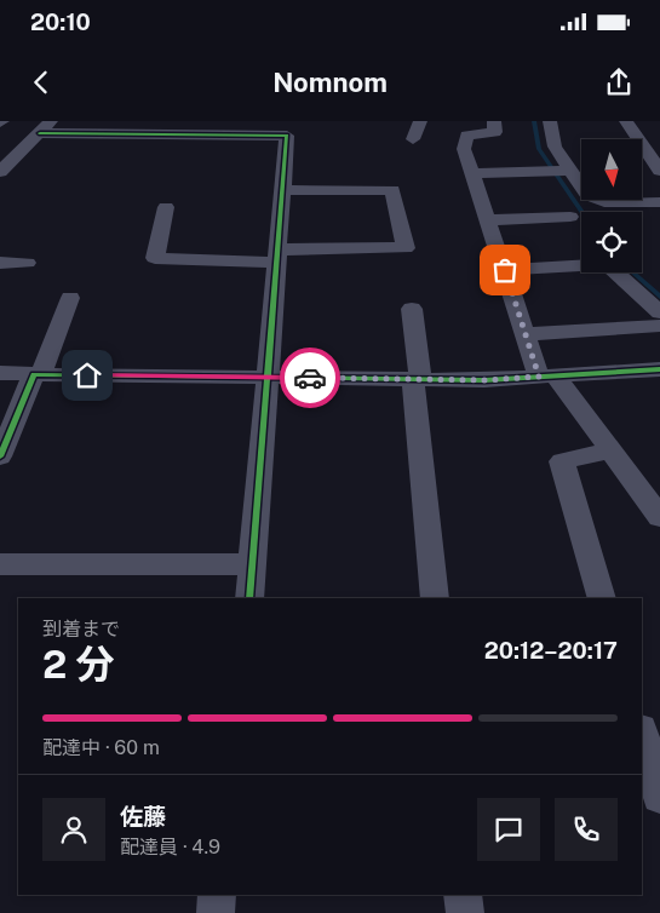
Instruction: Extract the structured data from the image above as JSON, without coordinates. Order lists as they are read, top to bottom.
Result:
{
  "north": "bottom",
  "page": {
    "status": "20:10",
    "header": "Nomnom",
    "heading": ["2 分", "到着まで", "20:12–20:17"],
    "panel": ["佐藤", "配達員 · 4.9"],
    "bar": "配達中 · 60 m"
  }
}
